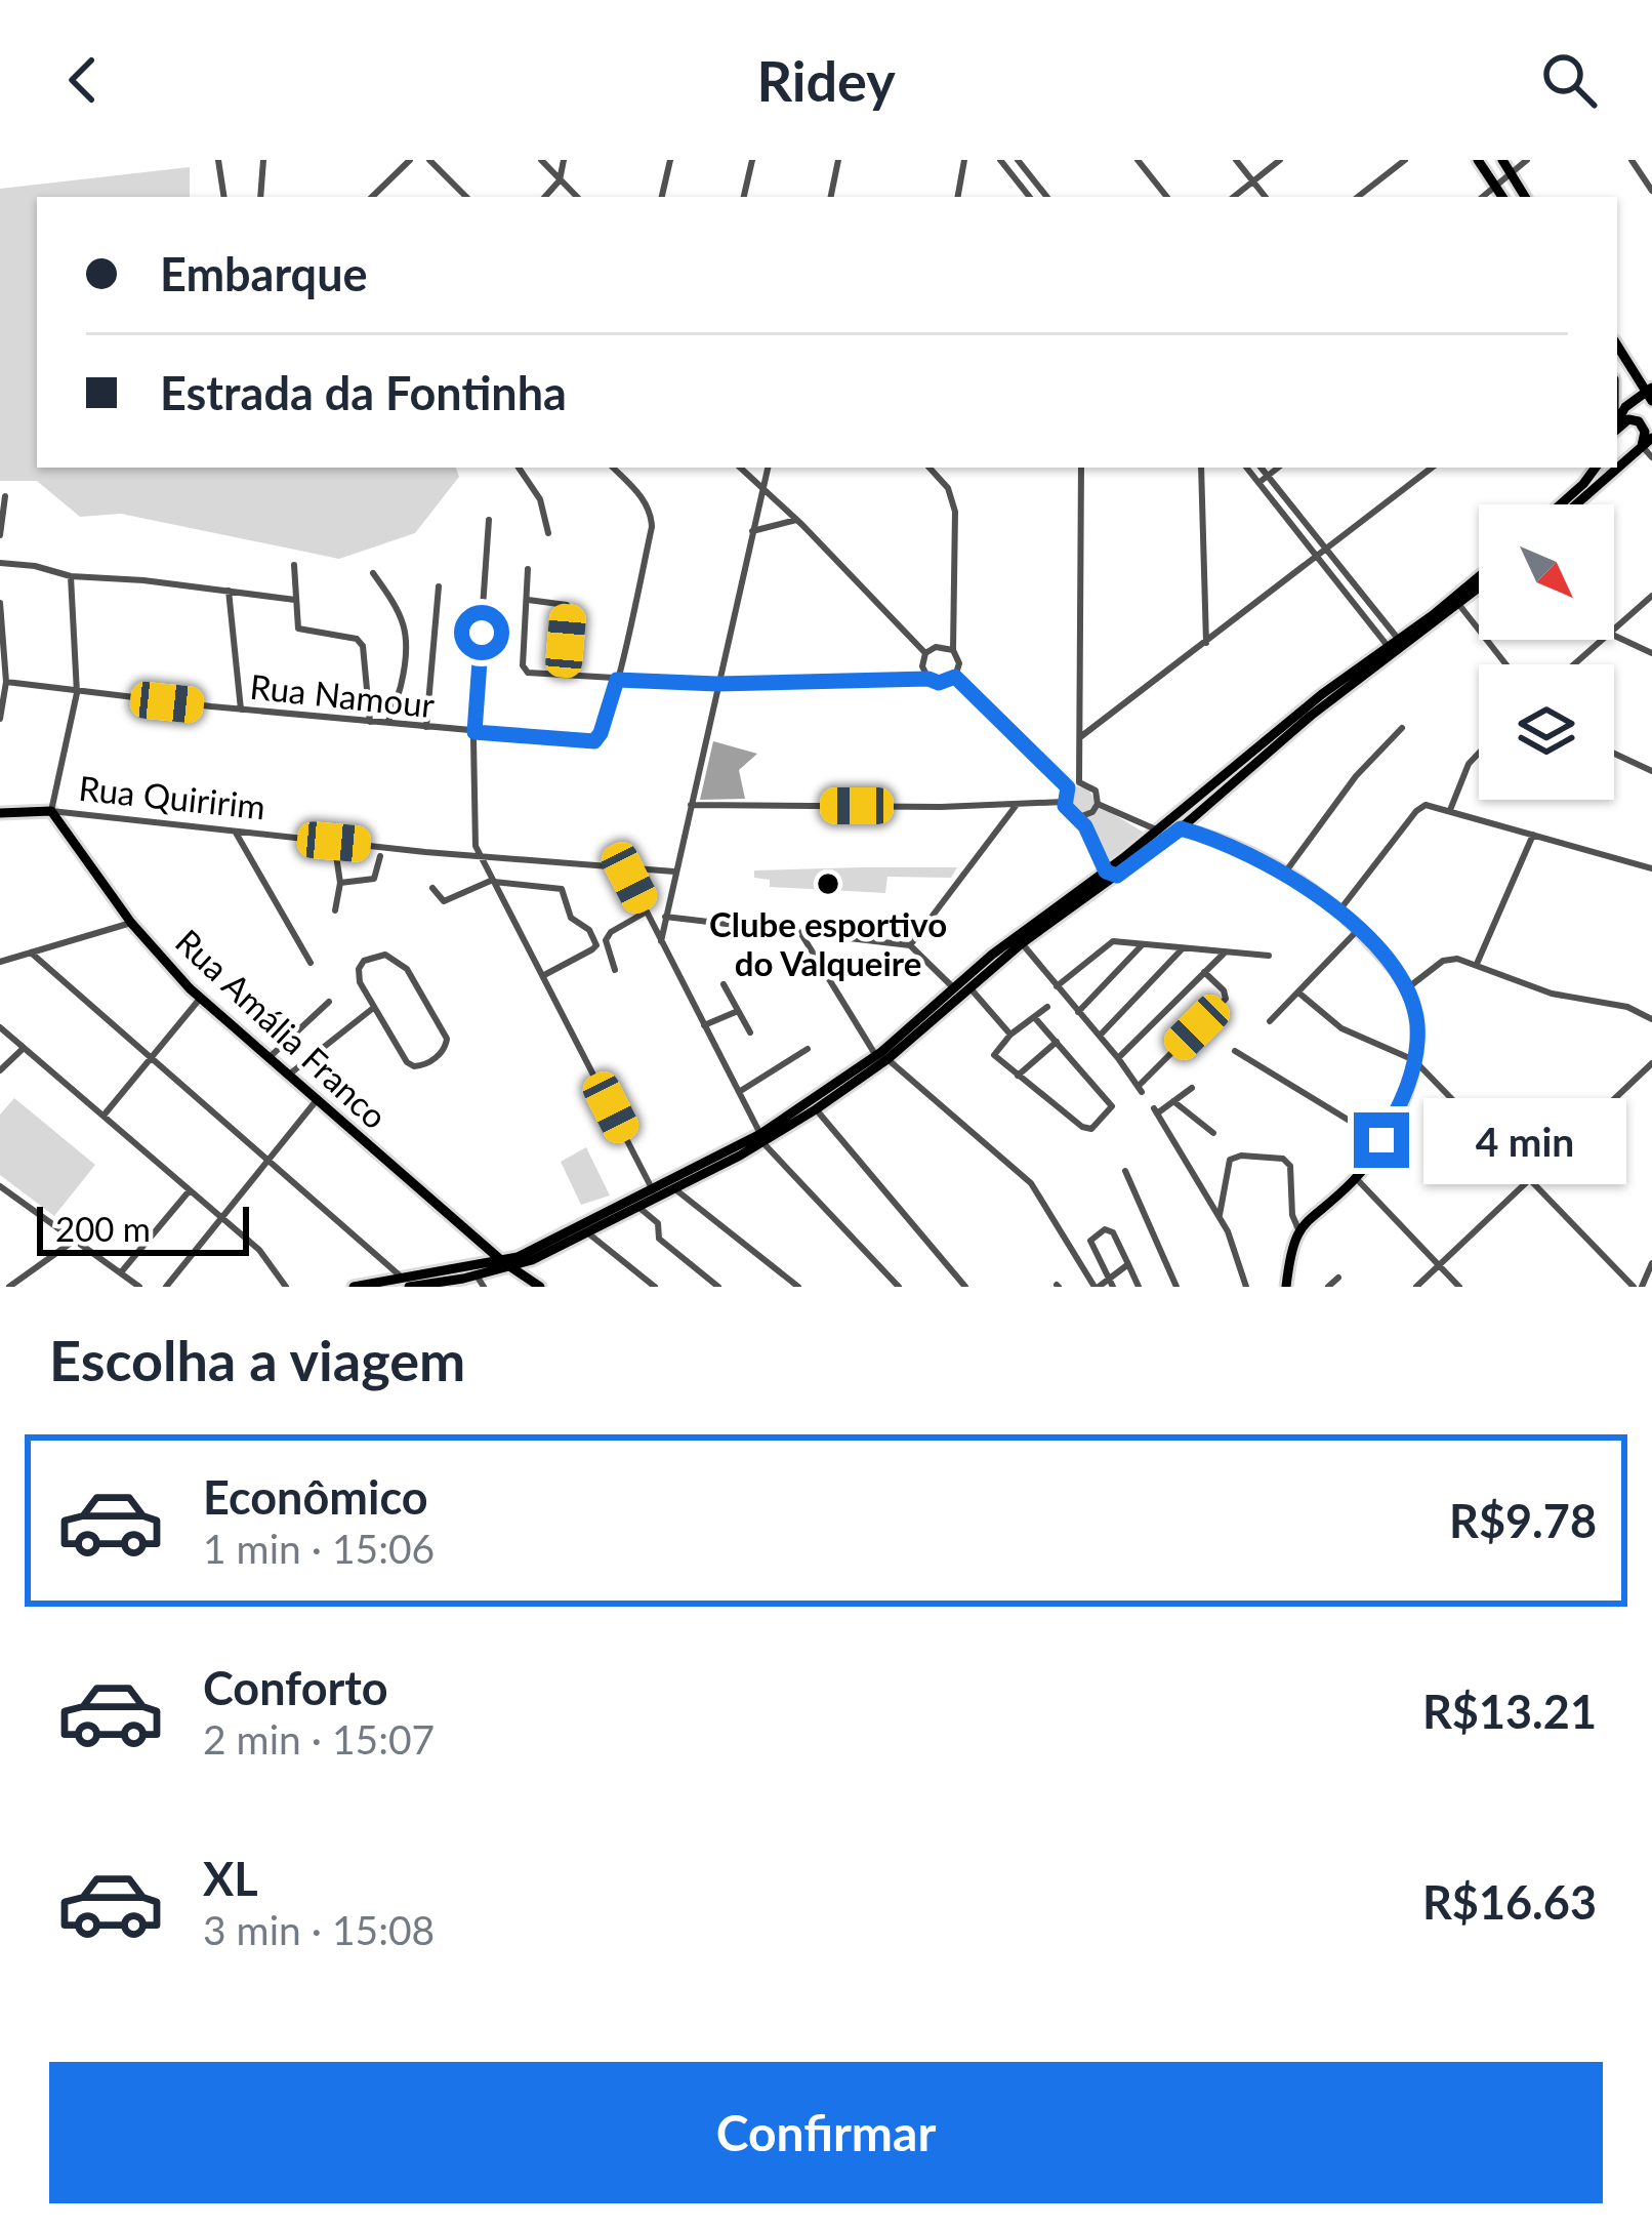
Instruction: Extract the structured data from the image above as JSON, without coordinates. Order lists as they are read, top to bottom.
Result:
{
  "streets": {
    "main road": ["Rua Quiririm", "Rua Amália Franco"],
    "street": ["Rua Namour"]
  },
  "crossings": [
    ["Rua Quiririm", "Rua Amália Franco"]
  ],
  "places": ["Clube esportivo do Valqueire"],
  "scale_bar": "200 m",
  "north": "bottom right",
  "page": {
    "header": "Ridey",
    "banner": ["Embarque", "Estrada da Fontinha"],
    "bubble": "4 min",
    "scale": "200 m",
    "heading": "Escolha a viagem",
    "list": [
      {
        "name": "Econômico",
        "note": "1 min · 15:06",
        "value": "R$9.78"
      },
      {
        "name": "Conforto",
        "note": "2 min · 15:07",
        "value": "R$13.21"
      },
      {
        "name": "XL",
        "note": "3 min · 15:08",
        "value": "R$16.63"
      }
    ],
    "buttons": "Confirmar"
  }
}
